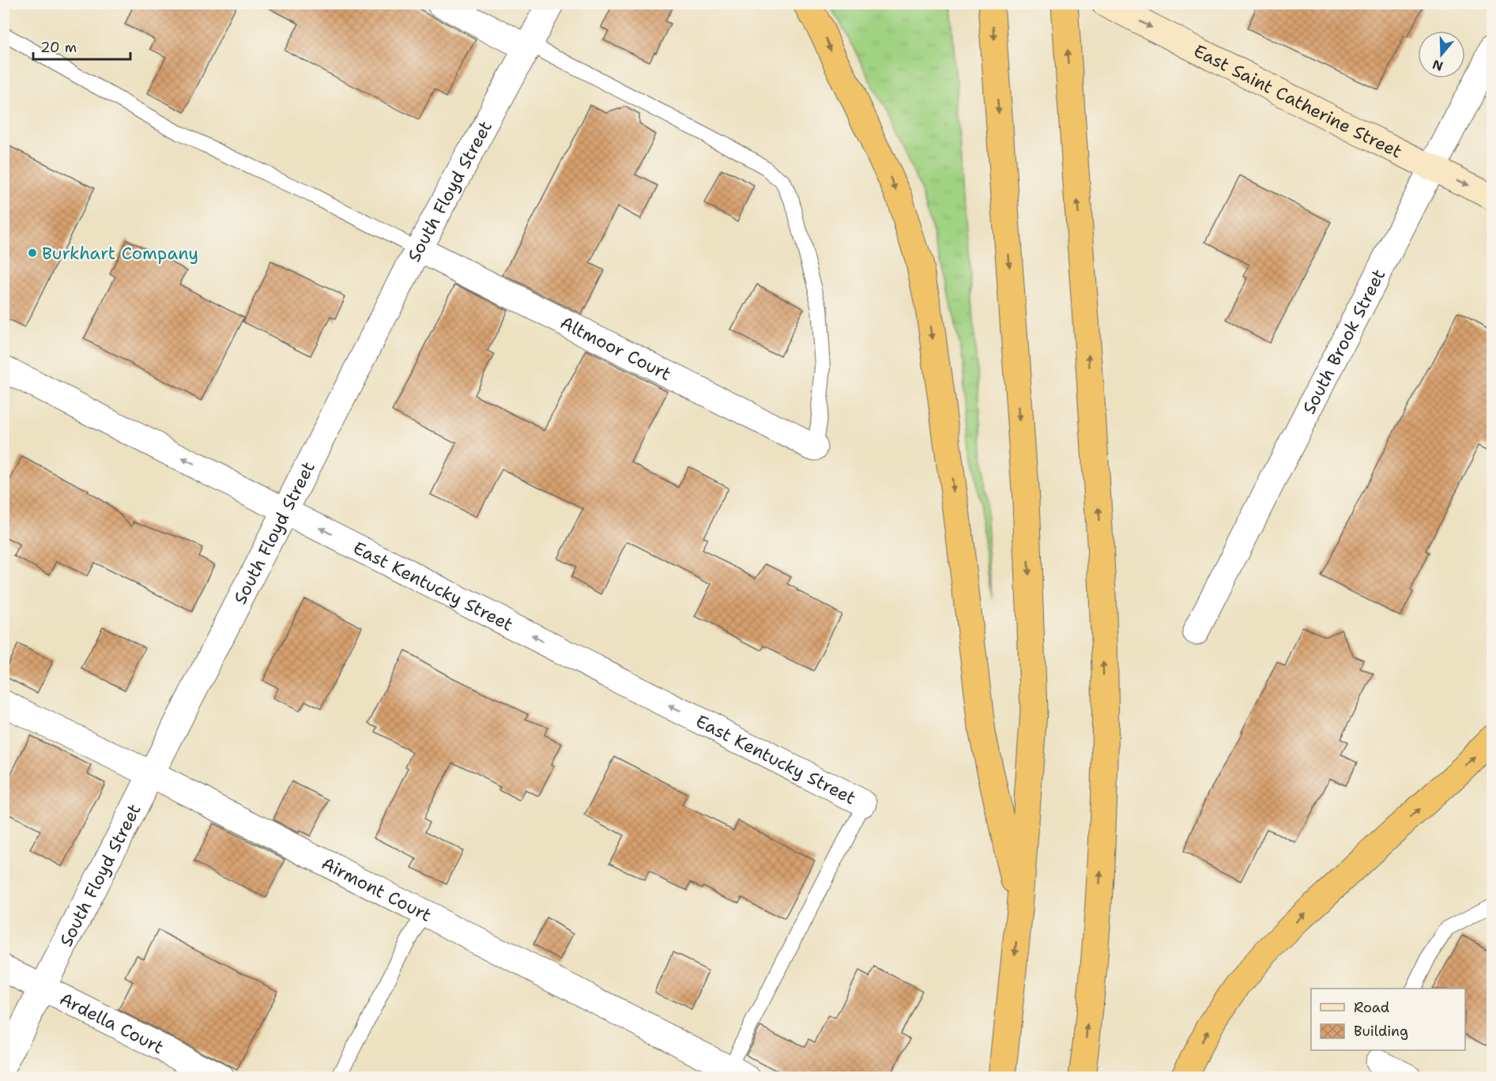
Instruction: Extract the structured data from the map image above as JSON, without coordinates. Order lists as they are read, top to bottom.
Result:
{
  "streets": {
    "main road": ["East Saint Catherine Street"],
    "street": [
      "South Floyd Street",
      "South Brook Street",
      "Altmoor Court",
      "East Kentucky Street",
      "Airmont Court",
      "Ardella Court"
    ]
  },
  "crossings": [
    ["East Saint Catherine Street", "South Brook Street"],
    ["South Floyd Street", "Altmoor Court"],
    ["South Floyd Street", "East Kentucky Street"],
    ["South Floyd Street", "Airmont Court"],
    ["South Floyd Street", "Ardella Court"]
  ],
  "one_way": ["East Saint Catherine Street", "East Kentucky Street"],
  "places": ["Burkhart Company"],
  "legend": ["Road", "Building"],
  "scale_bar": "20 m",
  "north": "bottom"
}
